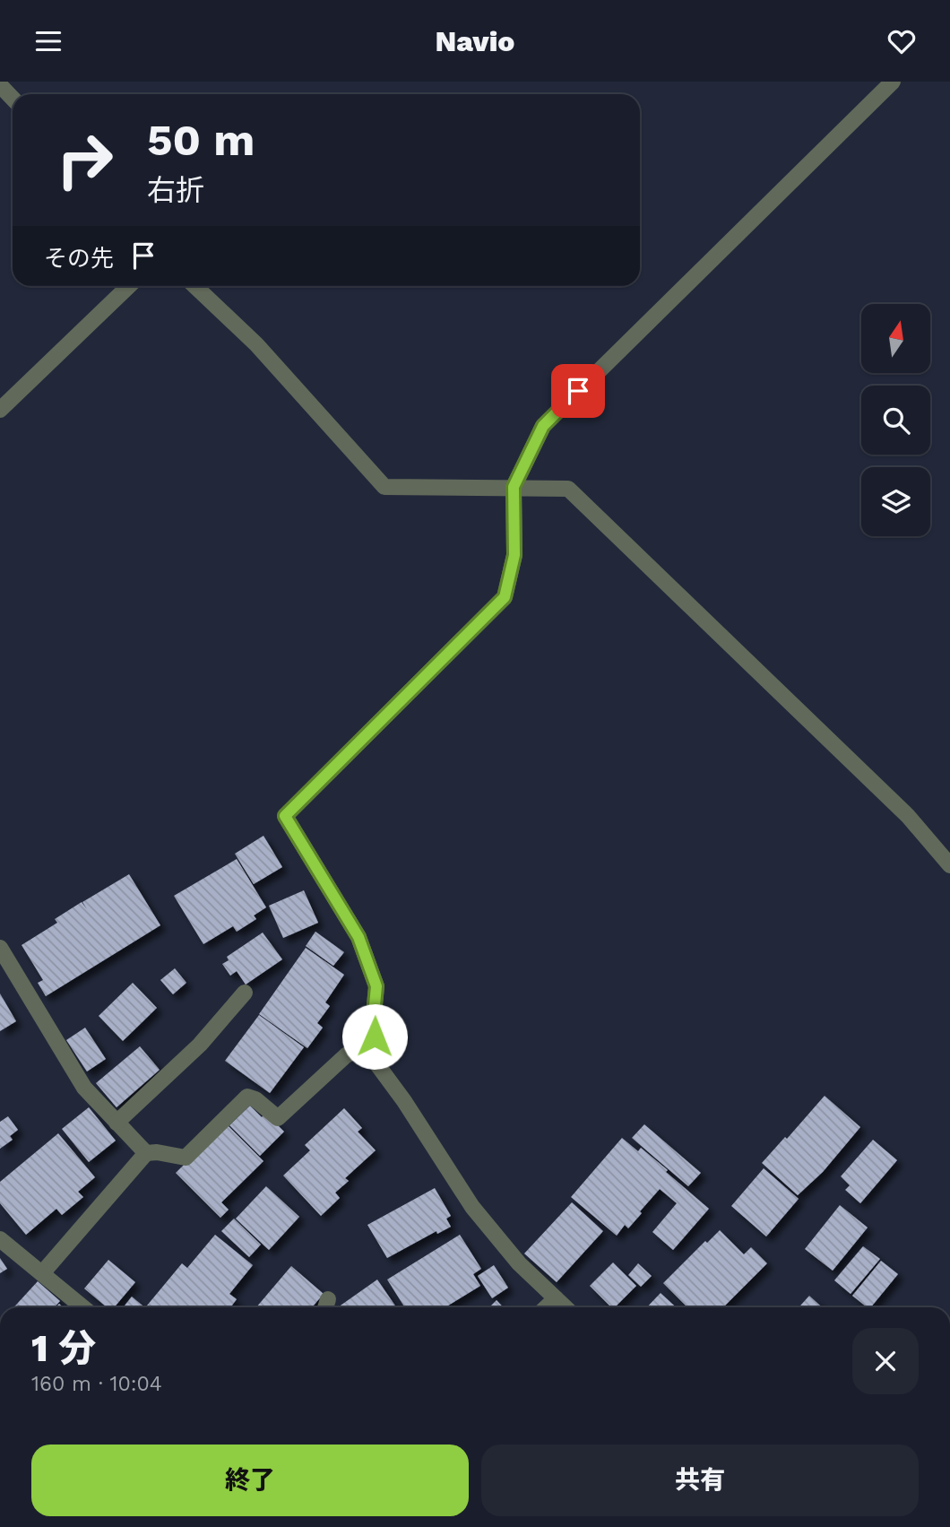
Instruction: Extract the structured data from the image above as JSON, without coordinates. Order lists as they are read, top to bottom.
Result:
{
  "north": "top",
  "page": {
    "header": "Navio",
    "turn": ["50 m", "右折"],
    "then": "その先",
    "heading": ["1 分", "160 m · 10:04"],
    "buttons": ["終了", "共有"]
  }
}
